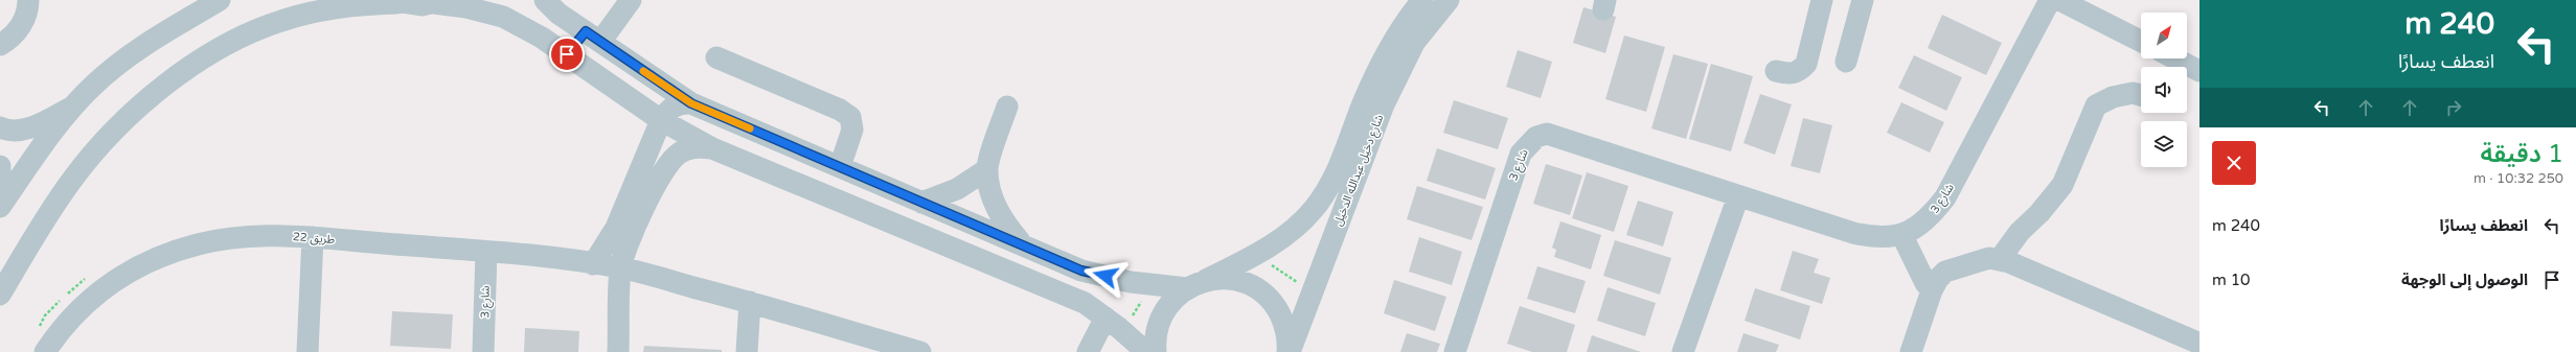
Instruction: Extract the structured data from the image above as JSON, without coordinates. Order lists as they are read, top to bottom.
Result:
{
  "streets": {
    "street": ["شارع 3", "شارع دخيل عبدالله الدخيل", "طريق 22"]
  },
  "crossings": [
    ["شارع 3", "طريق 22"]
  ],
  "north": "top right",
  "page": {
    "turn": ["240 m", "انعطف يسارًا"],
    "heading": ["1 دقيقة", "250 m · 10:32"],
    "list": [
      {
        "name": "انعطف يسارًا",
        "value": "240 m"
      },
      {
        "name": "الوصول إلى الوجهة",
        "value": "10 m"
      }
    ]
  }
}
